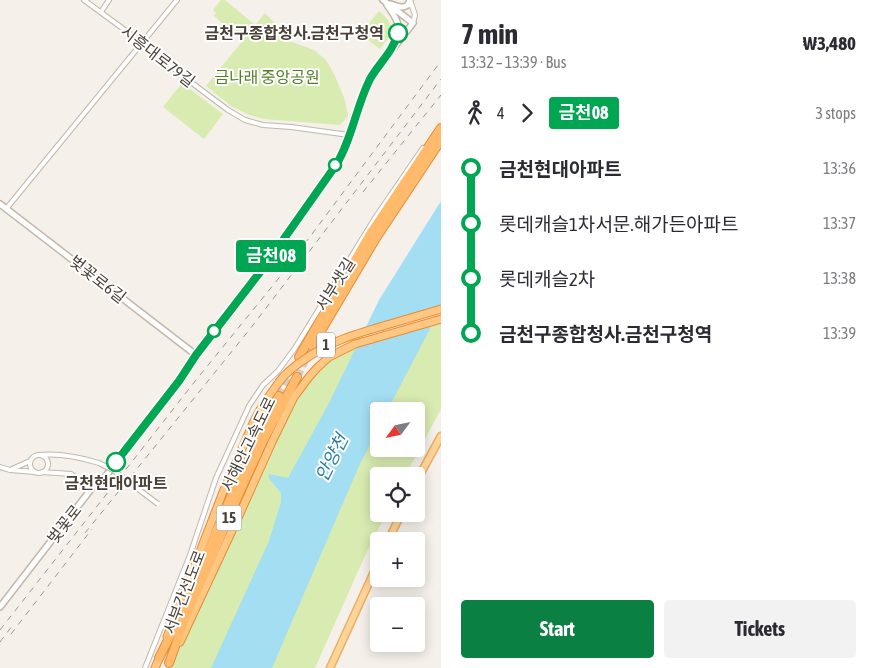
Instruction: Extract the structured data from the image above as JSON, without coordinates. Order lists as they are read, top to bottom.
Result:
{
  "streets": {
    "highway": [
      "1",
      "서해안고속도로",
      "15",
      "서부간선도로"
    ],
    "street": [
      "시흥대로79길",
      "벚꽃로6길",
      "서부샛길",
      "벚꽃로"
    ]
  },
  "crossings": [
    ["시흥대로79길", "벚꽃로"],
    ["벚꽃로6길", "벚꽃로"],
    ["서해안고속도로", "서부간선도로"]
  ],
  "water": ["안양천"],
  "parks": ["금나래 중앙공원"],
  "places": ["금천구종합청사.금천구청역", "금천현대아파트"],
  "lines": ["bus line 금천08"],
  "north": "bottom left",
  "page": {
    "on_map": "금천08",
    "heading": ["7 min", "13:32 – 13:39 · Bus", "₩3,480"],
    "legs": ["4", "금천08", "3 stops"],
    "list": [
      {
        "name": "금천현대아파트",
        "value": "13:36"
      },
      {
        "name": "롯데캐슬1차서문.해가든아파트",
        "value": "13:37"
      },
      {
        "name": "롯데캐슬2차",
        "value": "13:38"
      },
      {
        "name": "금천구종합청사.금천구청역",
        "value": "13:39"
      }
    ],
    "map_buttons": ["+", "−"],
    "buttons": ["Start", "Tickets"]
  }
}
